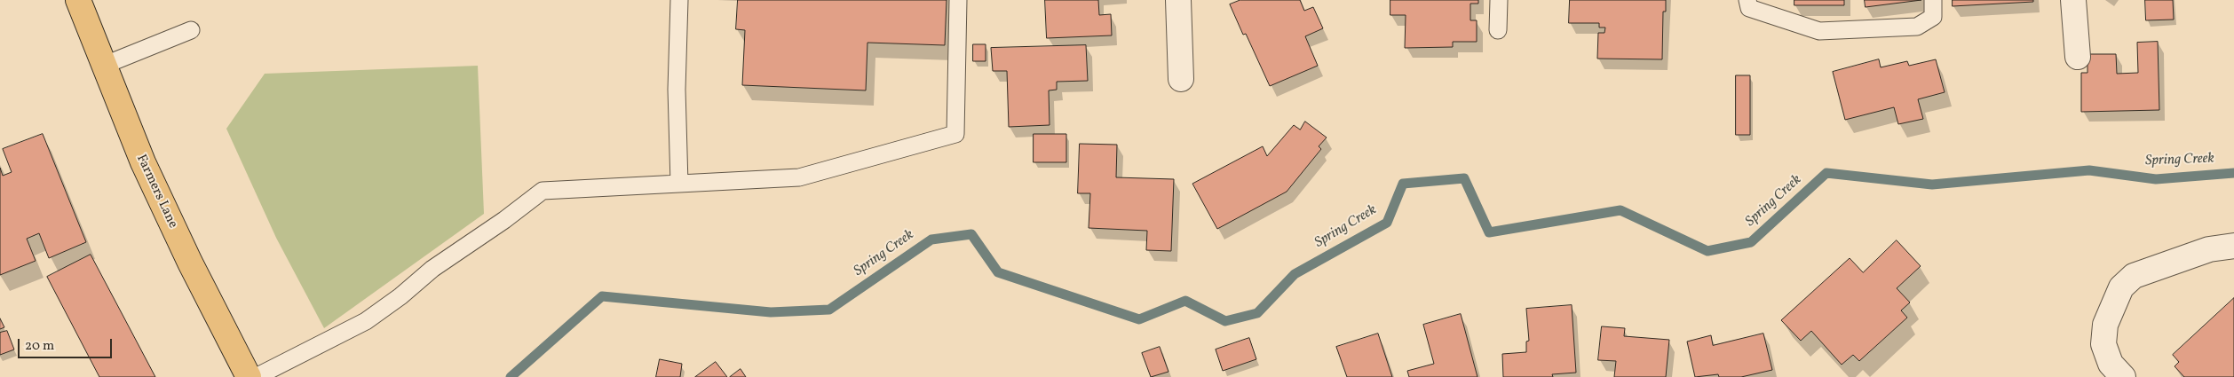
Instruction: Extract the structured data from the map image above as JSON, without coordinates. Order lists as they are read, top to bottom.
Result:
{
  "streets": {
    "main road": ["Farmers Lane"]
  },
  "water": ["Spring Creek"],
  "scale_bar": "20 m"
}
